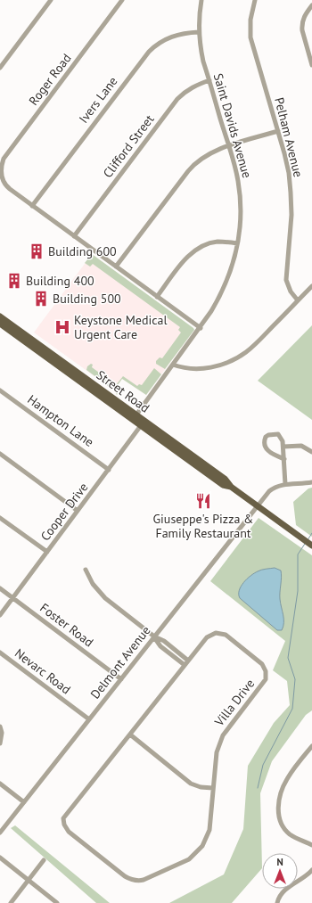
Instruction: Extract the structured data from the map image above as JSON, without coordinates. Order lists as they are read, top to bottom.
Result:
{
  "streets": {
    "main road": ["Street Road"],
    "street": [
      "Roger Road",
      "Ivers Lane",
      "Saint Davids Avenue",
      "Pelham Avenue",
      "Clifford Street",
      "Hampton Lane",
      "Cooper Drive",
      "Foster Road",
      "Delmont Avenue",
      "Nevarc Road",
      "Villa Drive"
    ]
  },
  "crossings": [
    ["Ivers Lane", "Saint Davids Avenue"],
    ["Saint Davids Avenue", "Clifford Street"],
    ["Saint Davids Avenue", "Street Road"],
    ["Street Road", "Cooper Drive"],
    ["Street Road", "Delmont Avenue"],
    ["Hampton Lane", "Cooper Drive"],
    ["Cooper Drive", "Foster Road"],
    ["Foster Road", "Delmont Avenue"],
    ["Delmont Avenue", "Nevarc Road"]
  ],
  "places": {
    "building": ["Building 600", "Building 400", "Building 500"],
    "hospital": ["Keystone Medical Urgent Care"],
    "restaurant": ["Giuseppe's Pizza & Family Restaurant"]
  },
  "north": "top"
}
